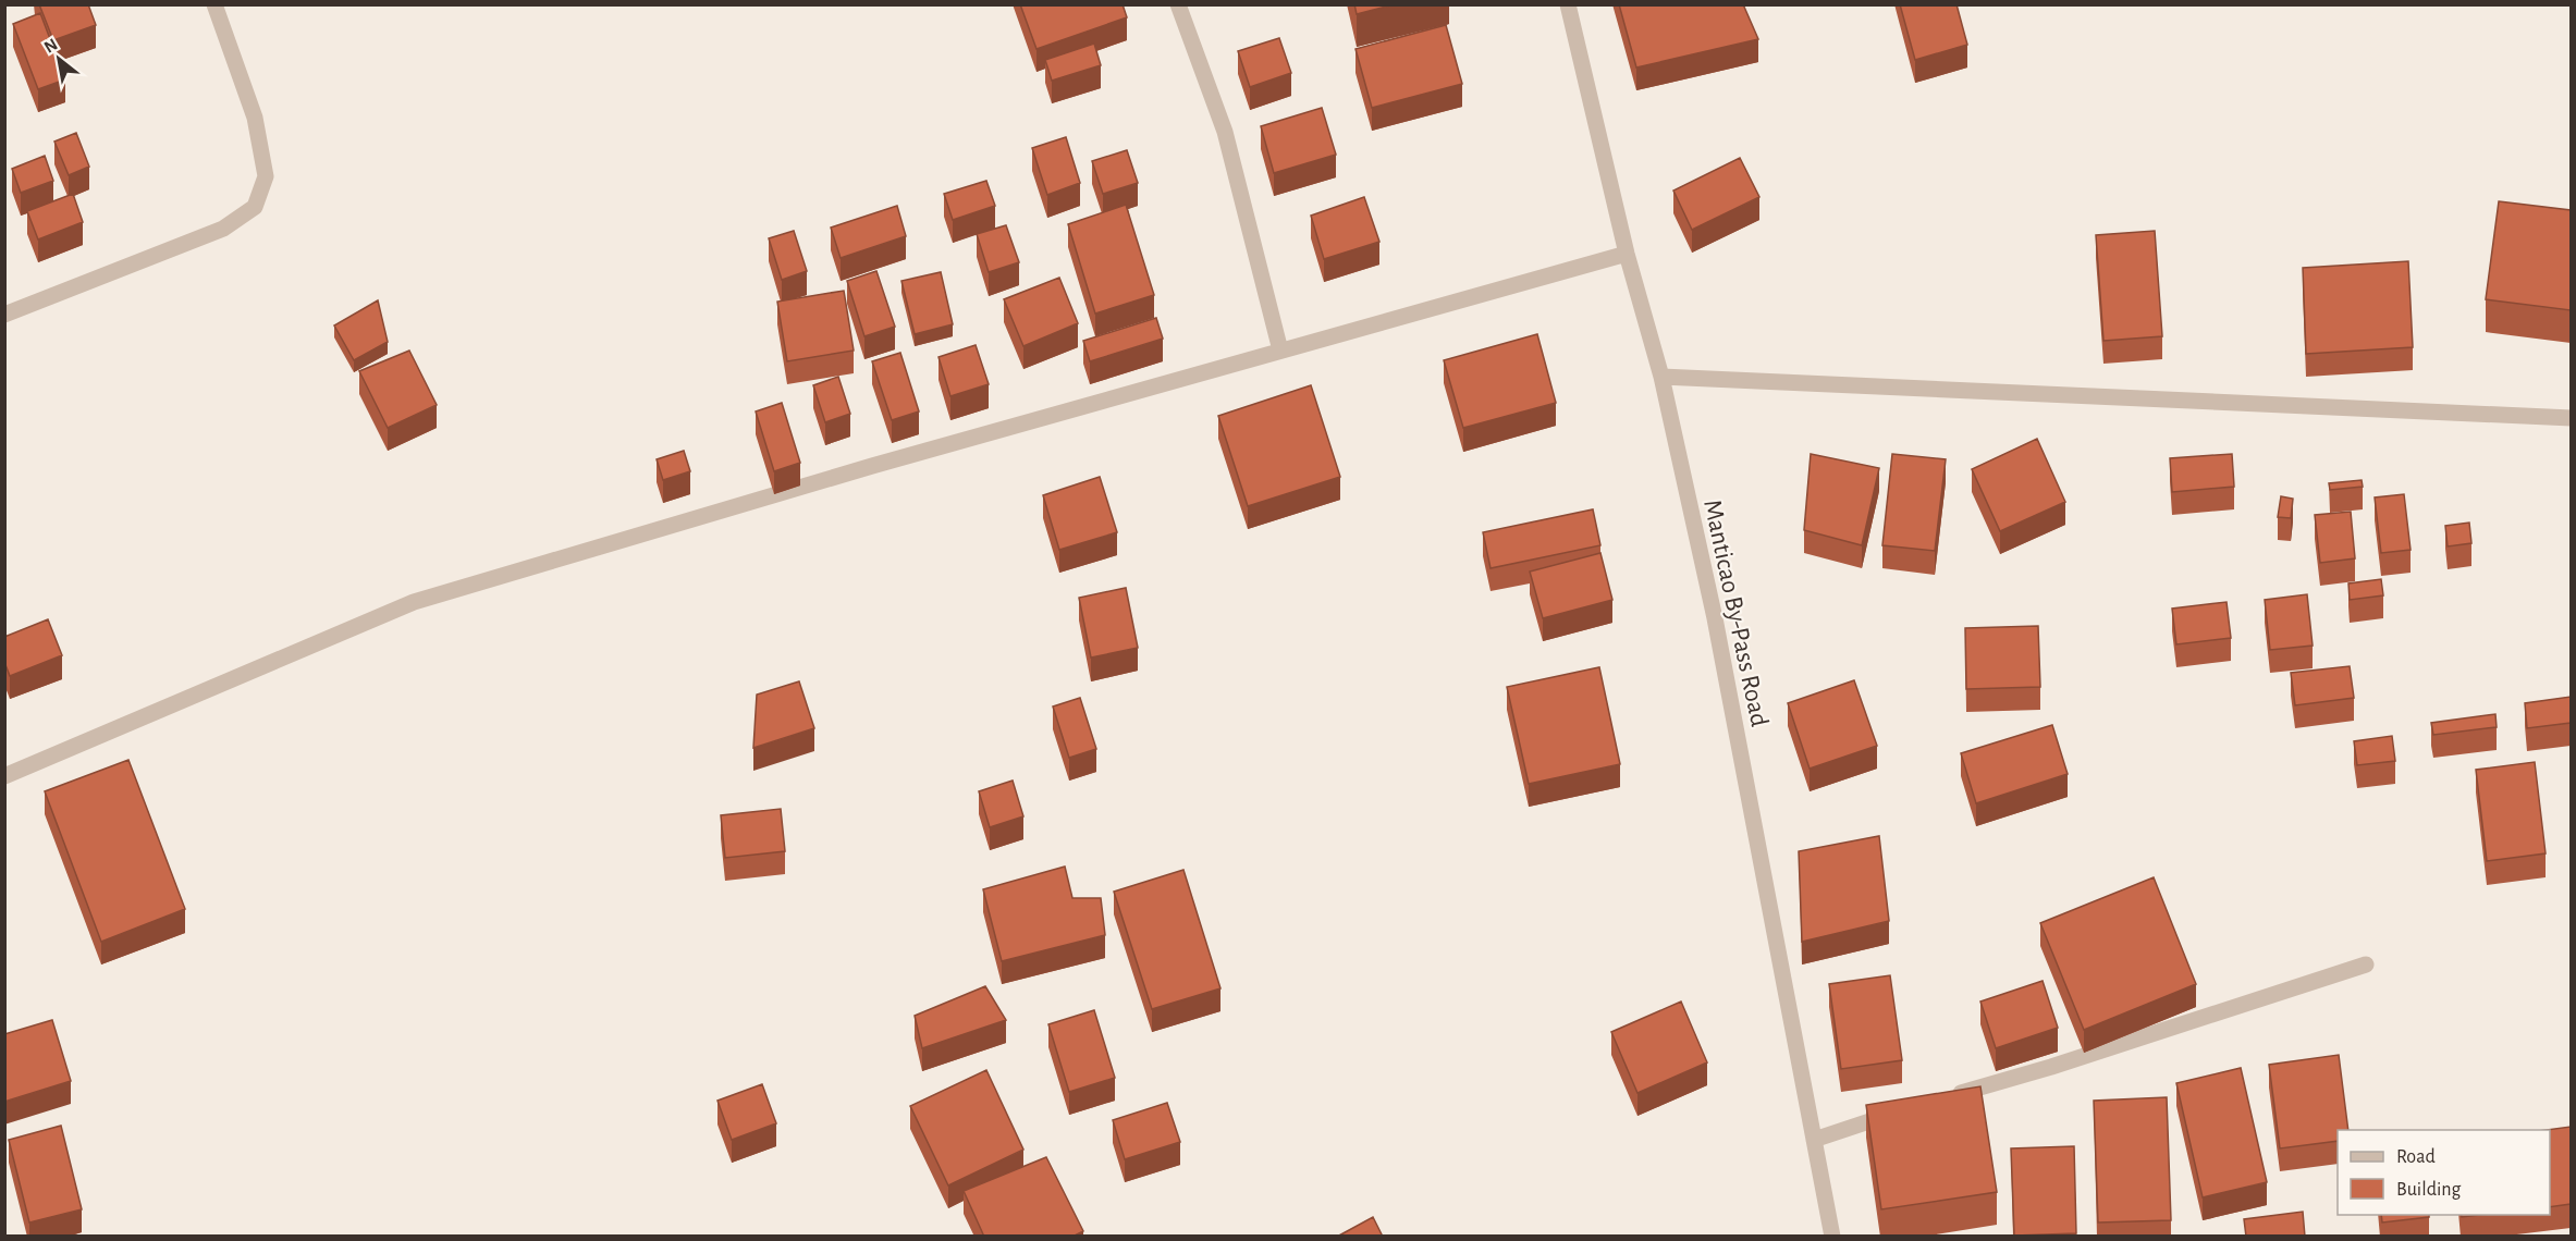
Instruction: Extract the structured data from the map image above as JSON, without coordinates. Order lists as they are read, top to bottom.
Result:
{
  "streets": {
    "street": ["Manticao By-Pass Road"]
  },
  "legend": ["Road", "Building"],
  "north": "top left"
}
